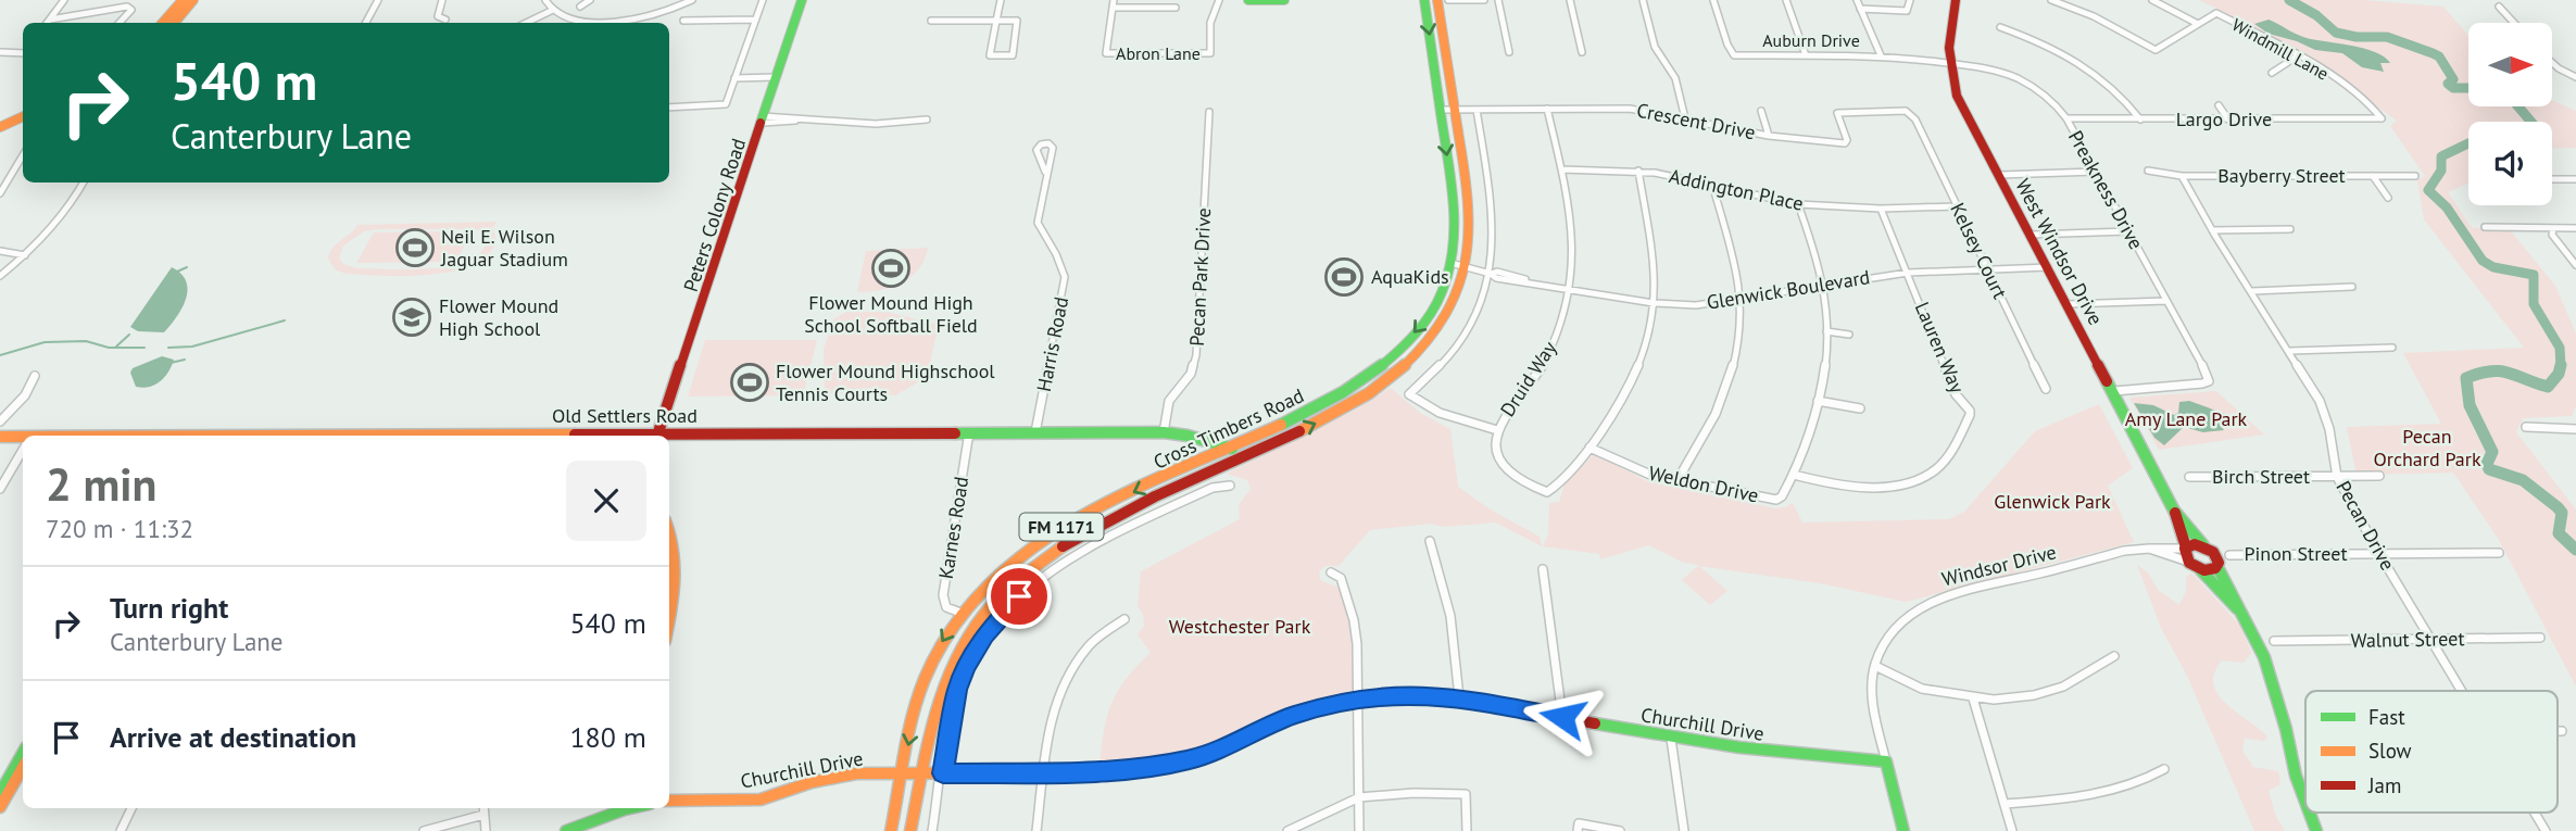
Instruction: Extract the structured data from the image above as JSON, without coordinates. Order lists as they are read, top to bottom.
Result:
{
  "streets": {
    "main road": [
      "Peters Colony Road",
      "West Windsor Drive",
      "Old Settlers Road",
      "Cross Timbers Road",
      "FM 1171",
      "Windsor Drive",
      "Churchill Drive"
    ],
    "street": [
      "Auburn Drive",
      "Windmill Lane",
      "Abron Lane",
      "Largo Drive",
      "Crescent Drive",
      "Bayberry Street",
      "Addington Place",
      "Preakness Drive",
      "Kelsey Court",
      "Pecan Park Drive",
      "Glenwick Boulevard",
      "Harris Road",
      "Lauren Way",
      "Druid Way",
      "Birch Street",
      "Weldon Drive",
      "Pecan Drive",
      "Karnes Road",
      "Pinon Street",
      "Walnut Street"
    ]
  },
  "crossings": [
    ["Auburn Drive", "Preakness Drive"],
    ["Auburn Drive", "West Windsor Drive"],
    ["Windmill Lane", "Largo Drive"],
    ["Largo Drive", "Preakness Drive"],
    ["Crescent Drive", "Kelsey Court"],
    ["Crescent Drive", "Druid Way"],
    ["Crescent Drive", "Cross Timbers Road"],
    ["Bayberry Street", "Pecan Drive"],
    ["Addington Place", "Kelsey Court"],
    ["Addington Place", "Lauren Way"],
    ["Addington Place", "Druid Way"],
    ["Preakness Drive", "West Windsor Drive"],
    ["Peters Colony Road", "Old Settlers Road"],
    ["Kelsey Court", "Glenwick Boulevard"],
    ["West Windsor Drive", "Glenwick Boulevard"],
    ["West Windsor Drive", "Windsor Drive"],
    ["Pecan Park Drive", "Old Settlers Road"],
    ["Glenwick Boulevard", "Lauren Way"],
    ["Glenwick Boulevard", "Druid Way"],
    ["Glenwick Boulevard", "Cross Timbers Road"],
    ["Harris Road", "Old Settlers Road"],
    ["Lauren Way", "Weldon Drive"],
    ["Druid Way", "Weldon Drive"],
    ["Old Settlers Road", "Cross Timbers Road"],
    ["Old Settlers Road", "Karnes Road"],
    ["Cross Timbers Road", "Karnes Road"],
    ["Cross Timbers Road", "Churchill Drive"],
    ["Birch Street", "Pecan Drive"],
    ["Pecan Drive", "Pinon Street"],
    ["Pecan Drive", "Walnut Street"],
    ["Windsor Drive", "Churchill Drive"]
  ],
  "parks": [
    "Amy Lane Park",
    "Pecan Orchard Park",
    "Glenwick Park",
    "Westchester Park"
  ],
  "places": {
    "sports": [
      "Neil E. Wilson Jaguar Stadium",
      "Flower Mound High School Softball Field",
      "AquaKids",
      "Flower Mound Highschool Tennis Courts"
    ],
    "school or university": ["Flower Mound High School"]
  },
  "legend": ["Fast", "Slow", "Jam"],
  "north": "right",
  "page": {
    "turn": ["540 m", "Canterbury Lane"],
    "heading": ["2 min", "720 m · 11:32"],
    "list": [
      {
        "name": "Turn right",
        "note": "Canterbury Lane",
        "value": "540 m"
      },
      {
        "name": "Arrive at destination",
        "value": "180 m"
      }
    ]
  }
}
